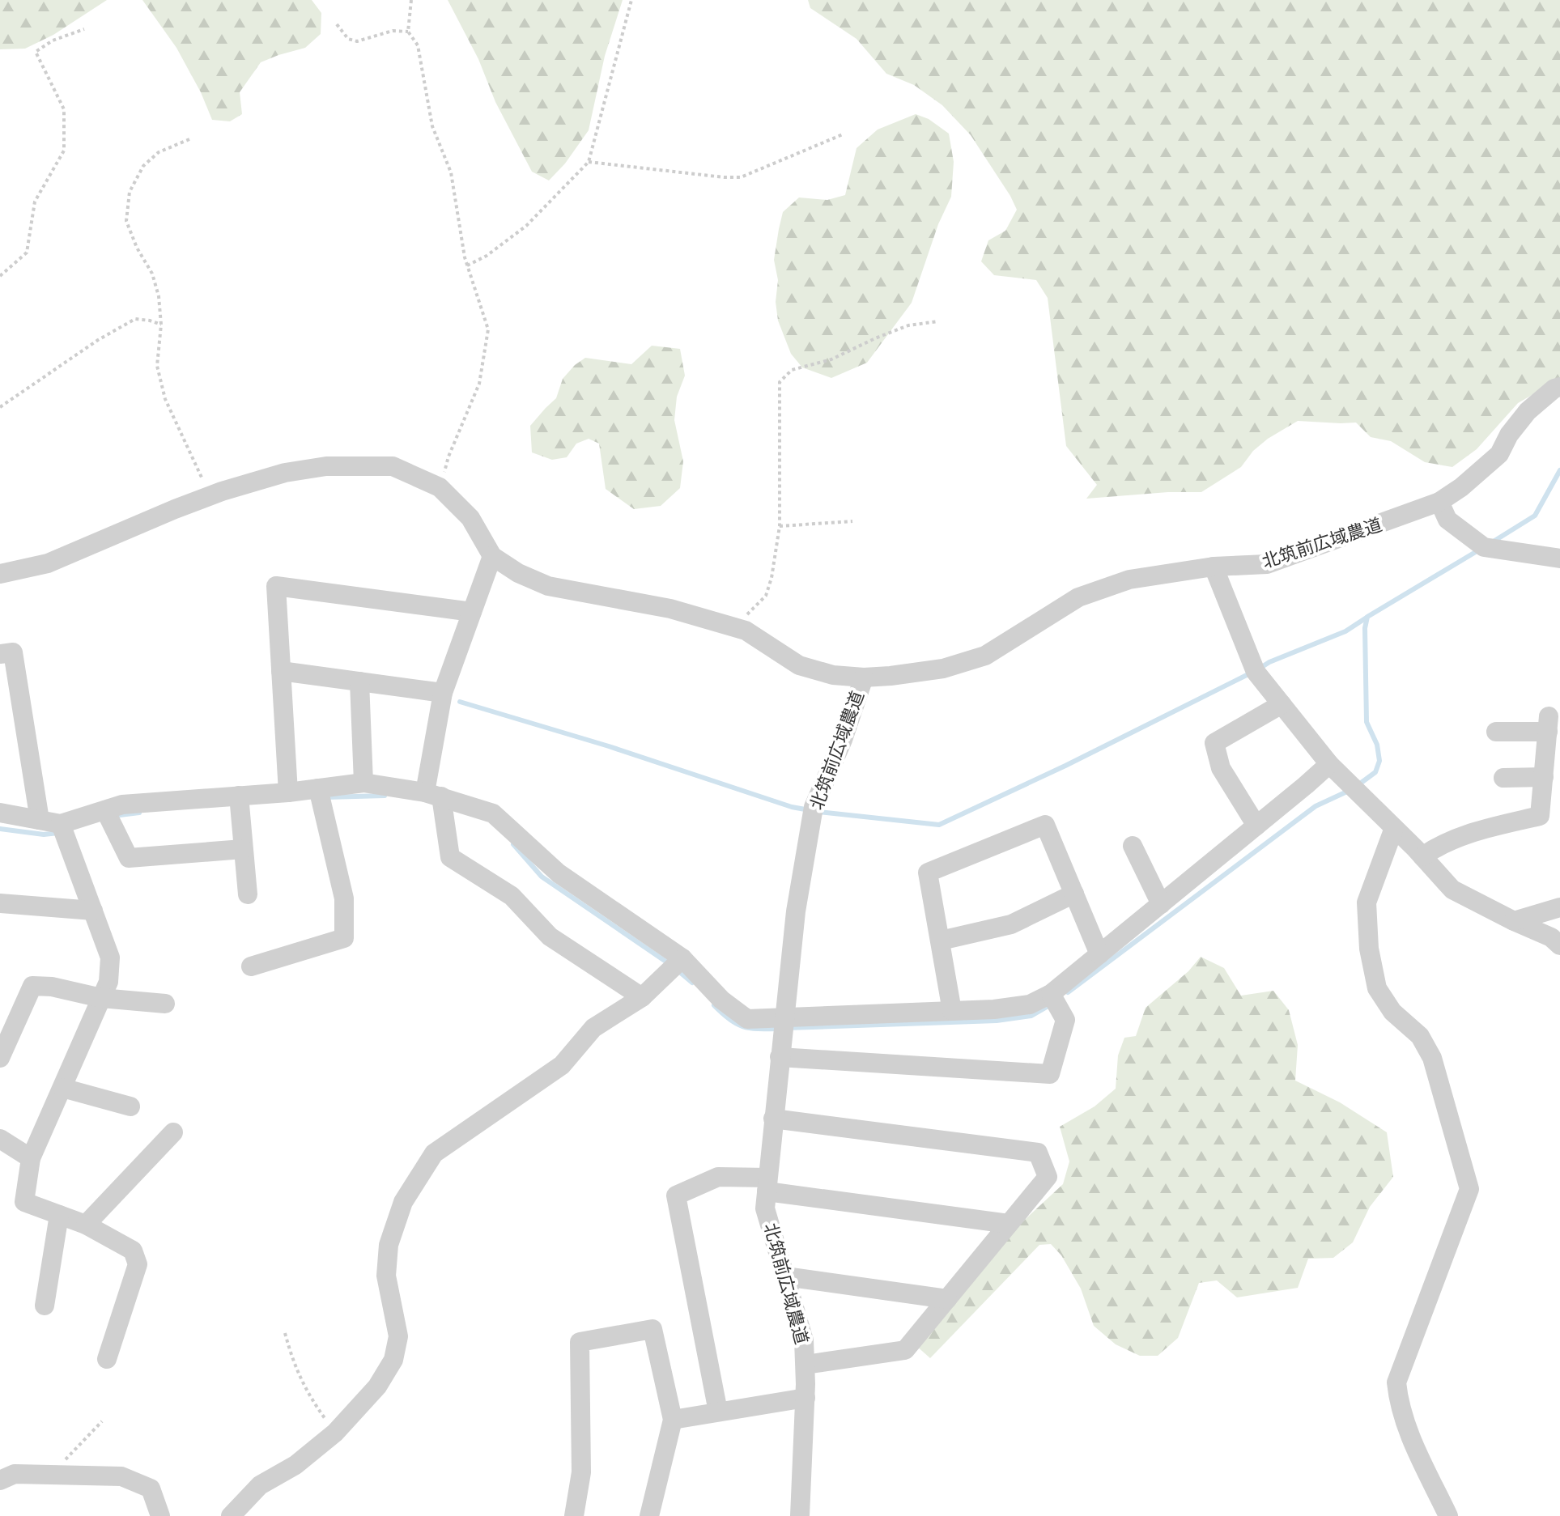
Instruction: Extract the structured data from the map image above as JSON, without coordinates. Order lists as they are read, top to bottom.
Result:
{
  "streets": {
    "street": ["北筑前広域農道"]
  }
}
